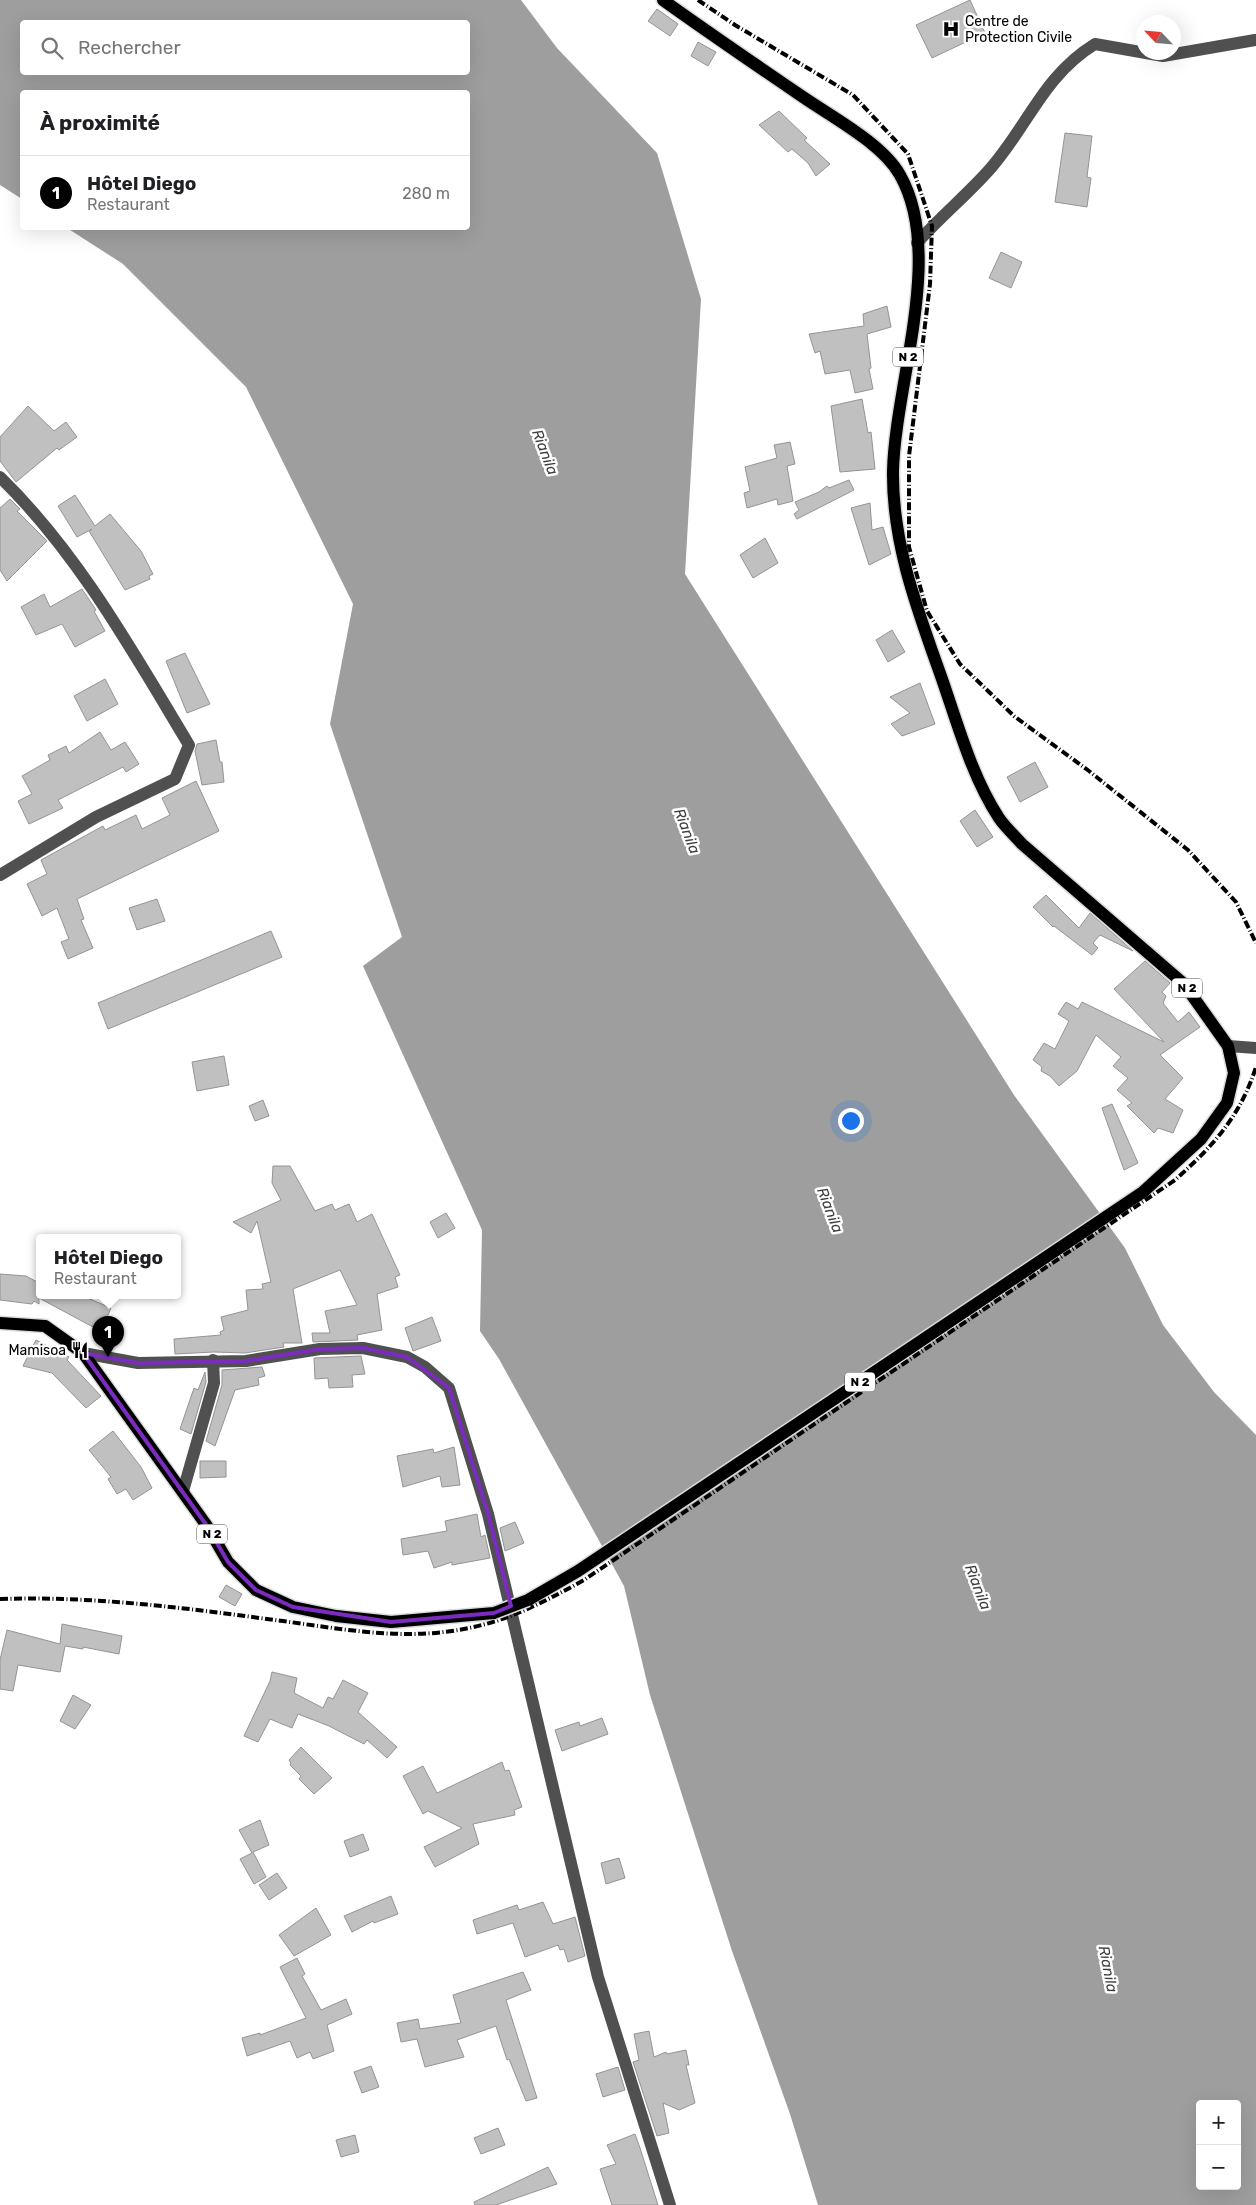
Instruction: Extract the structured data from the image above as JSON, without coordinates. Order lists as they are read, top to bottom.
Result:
{
  "streets": {
    "main road": ["N 2"]
  },
  "water": ["Rianila"],
  "places": {
    "hospital": ["Centre de Protection Civile"],
    "restaurant": ["Mamisoa"]
  },
  "north": "top left",
  "page": {
    "search": "Rechercher",
    "heading": "À proximité",
    "list": [
      {
        "mark": "1",
        "name": "Hôtel Diego",
        "note": "Restaurant",
        "value": "280 m"
      }
    ],
    "popup": ["Hôtel Diego", "Restaurant"],
    "pins": "1",
    "map_buttons": ["+", "−"]
  }
}
